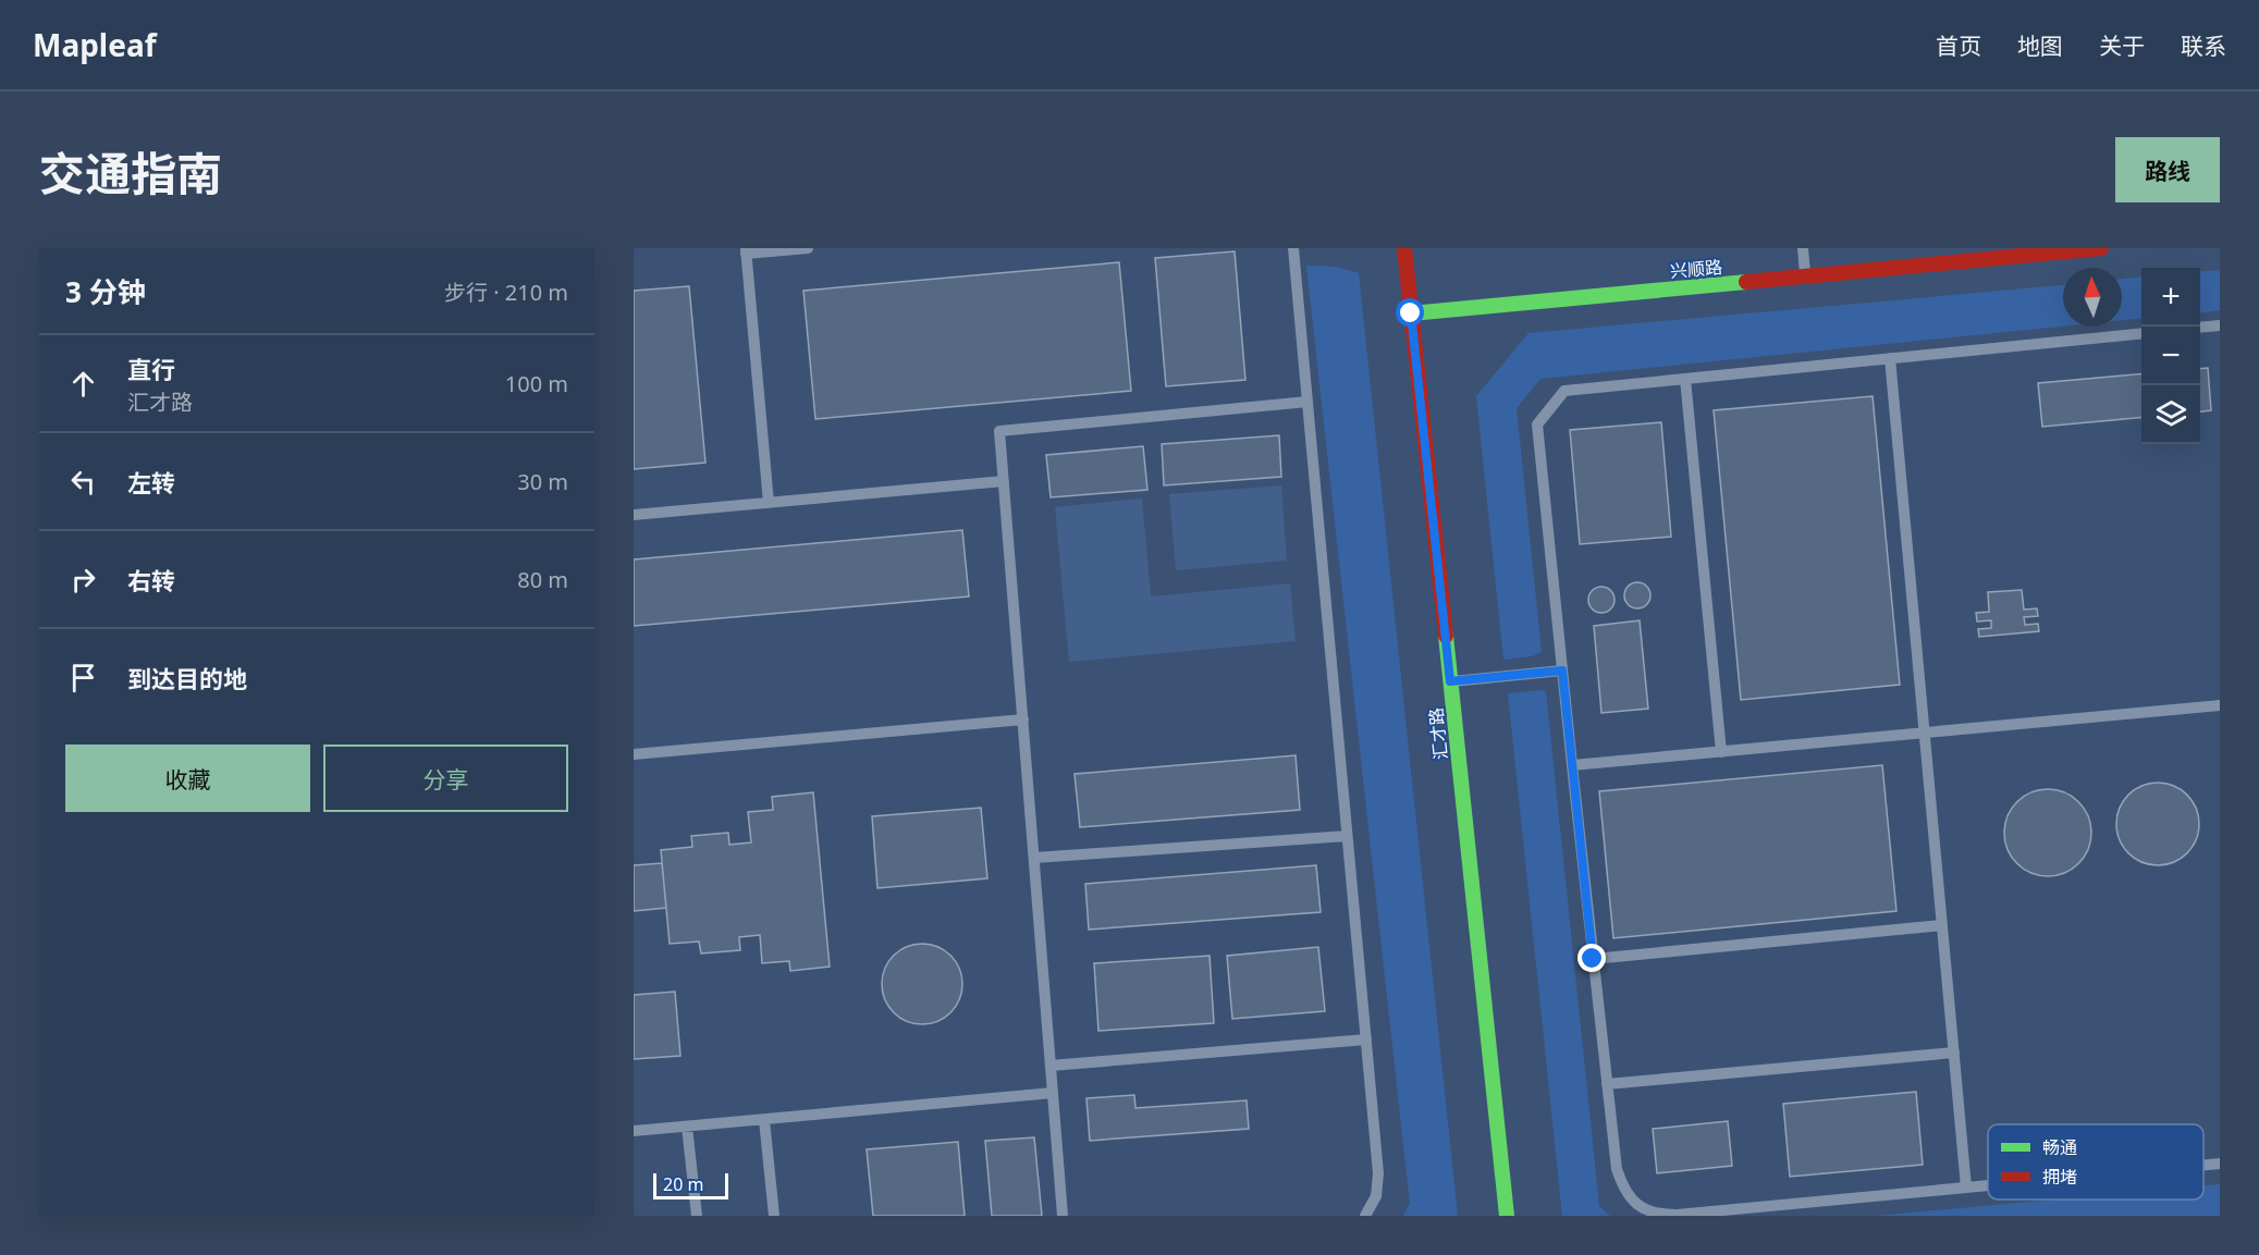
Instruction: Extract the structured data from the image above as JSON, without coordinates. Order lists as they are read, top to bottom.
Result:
{
  "streets": {
    "main road": ["兴顺路", "汇才路"]
  },
  "crossings": [
    ["兴顺路", "汇才路"]
  ],
  "legend": ["畅通", "拥堵"],
  "scale_bar": "20 m",
  "north": "top",
  "page": {
    "header": "Mapleaf",
    "nav": [
      "首页",
      "地图",
      "关于",
      "联系"
    ],
    "title": "交通指南",
    "buttons": [
      "路线",
      ["收藏", "分享"]
    ],
    "heading": ["3 分钟", "步行 · 210 m"],
    "map_buttons": ["+", "−"],
    "list": [
      ["直行", "汇才路", "100 m"],
      ["左转", "30 m"],
      ["右转", "80 m"],
      "到达目的地"
    ],
    "scale": "20 m"
  }
}
